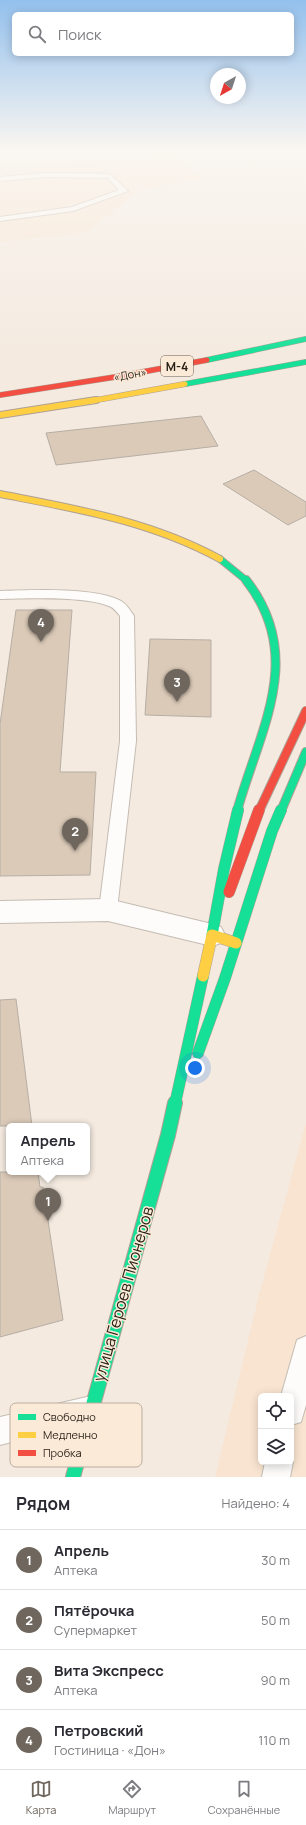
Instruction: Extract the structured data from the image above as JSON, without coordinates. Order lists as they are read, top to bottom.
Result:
{
  "streets": {
    "main road": ["М-4", "«Дон»", "улица Героев Пионеров"]
  },
  "legend": ["Свободно", "Медленно", "Пробка"],
  "north": "bottom left",
  "page": {
    "search": "Поиск",
    "pins": [
      "4",
      "3",
      "2",
      "1"
    ],
    "popup": ["Апрель", "Аптека"],
    "heading": ["Рядом", "Найдено: 4"],
    "list": [
      {
        "mark": "1",
        "name": "Апрель",
        "note": "Аптека",
        "value": "30 m"
      },
      {
        "mark": "2",
        "name": "Пятёрочка",
        "note": "Супермаркет",
        "value": "50 m"
      },
      {
        "mark": "3",
        "name": "Вита Экспресс",
        "note": "Аптека",
        "value": "90 m"
      },
      {
        "mark": "4",
        "name": "Петровский",
        "note": "Гостиница · «Дон»",
        "value": "110 m"
      }
    ],
    "nav": ["Карта", "Маршрут", "Сохранённые"]
  }
}
